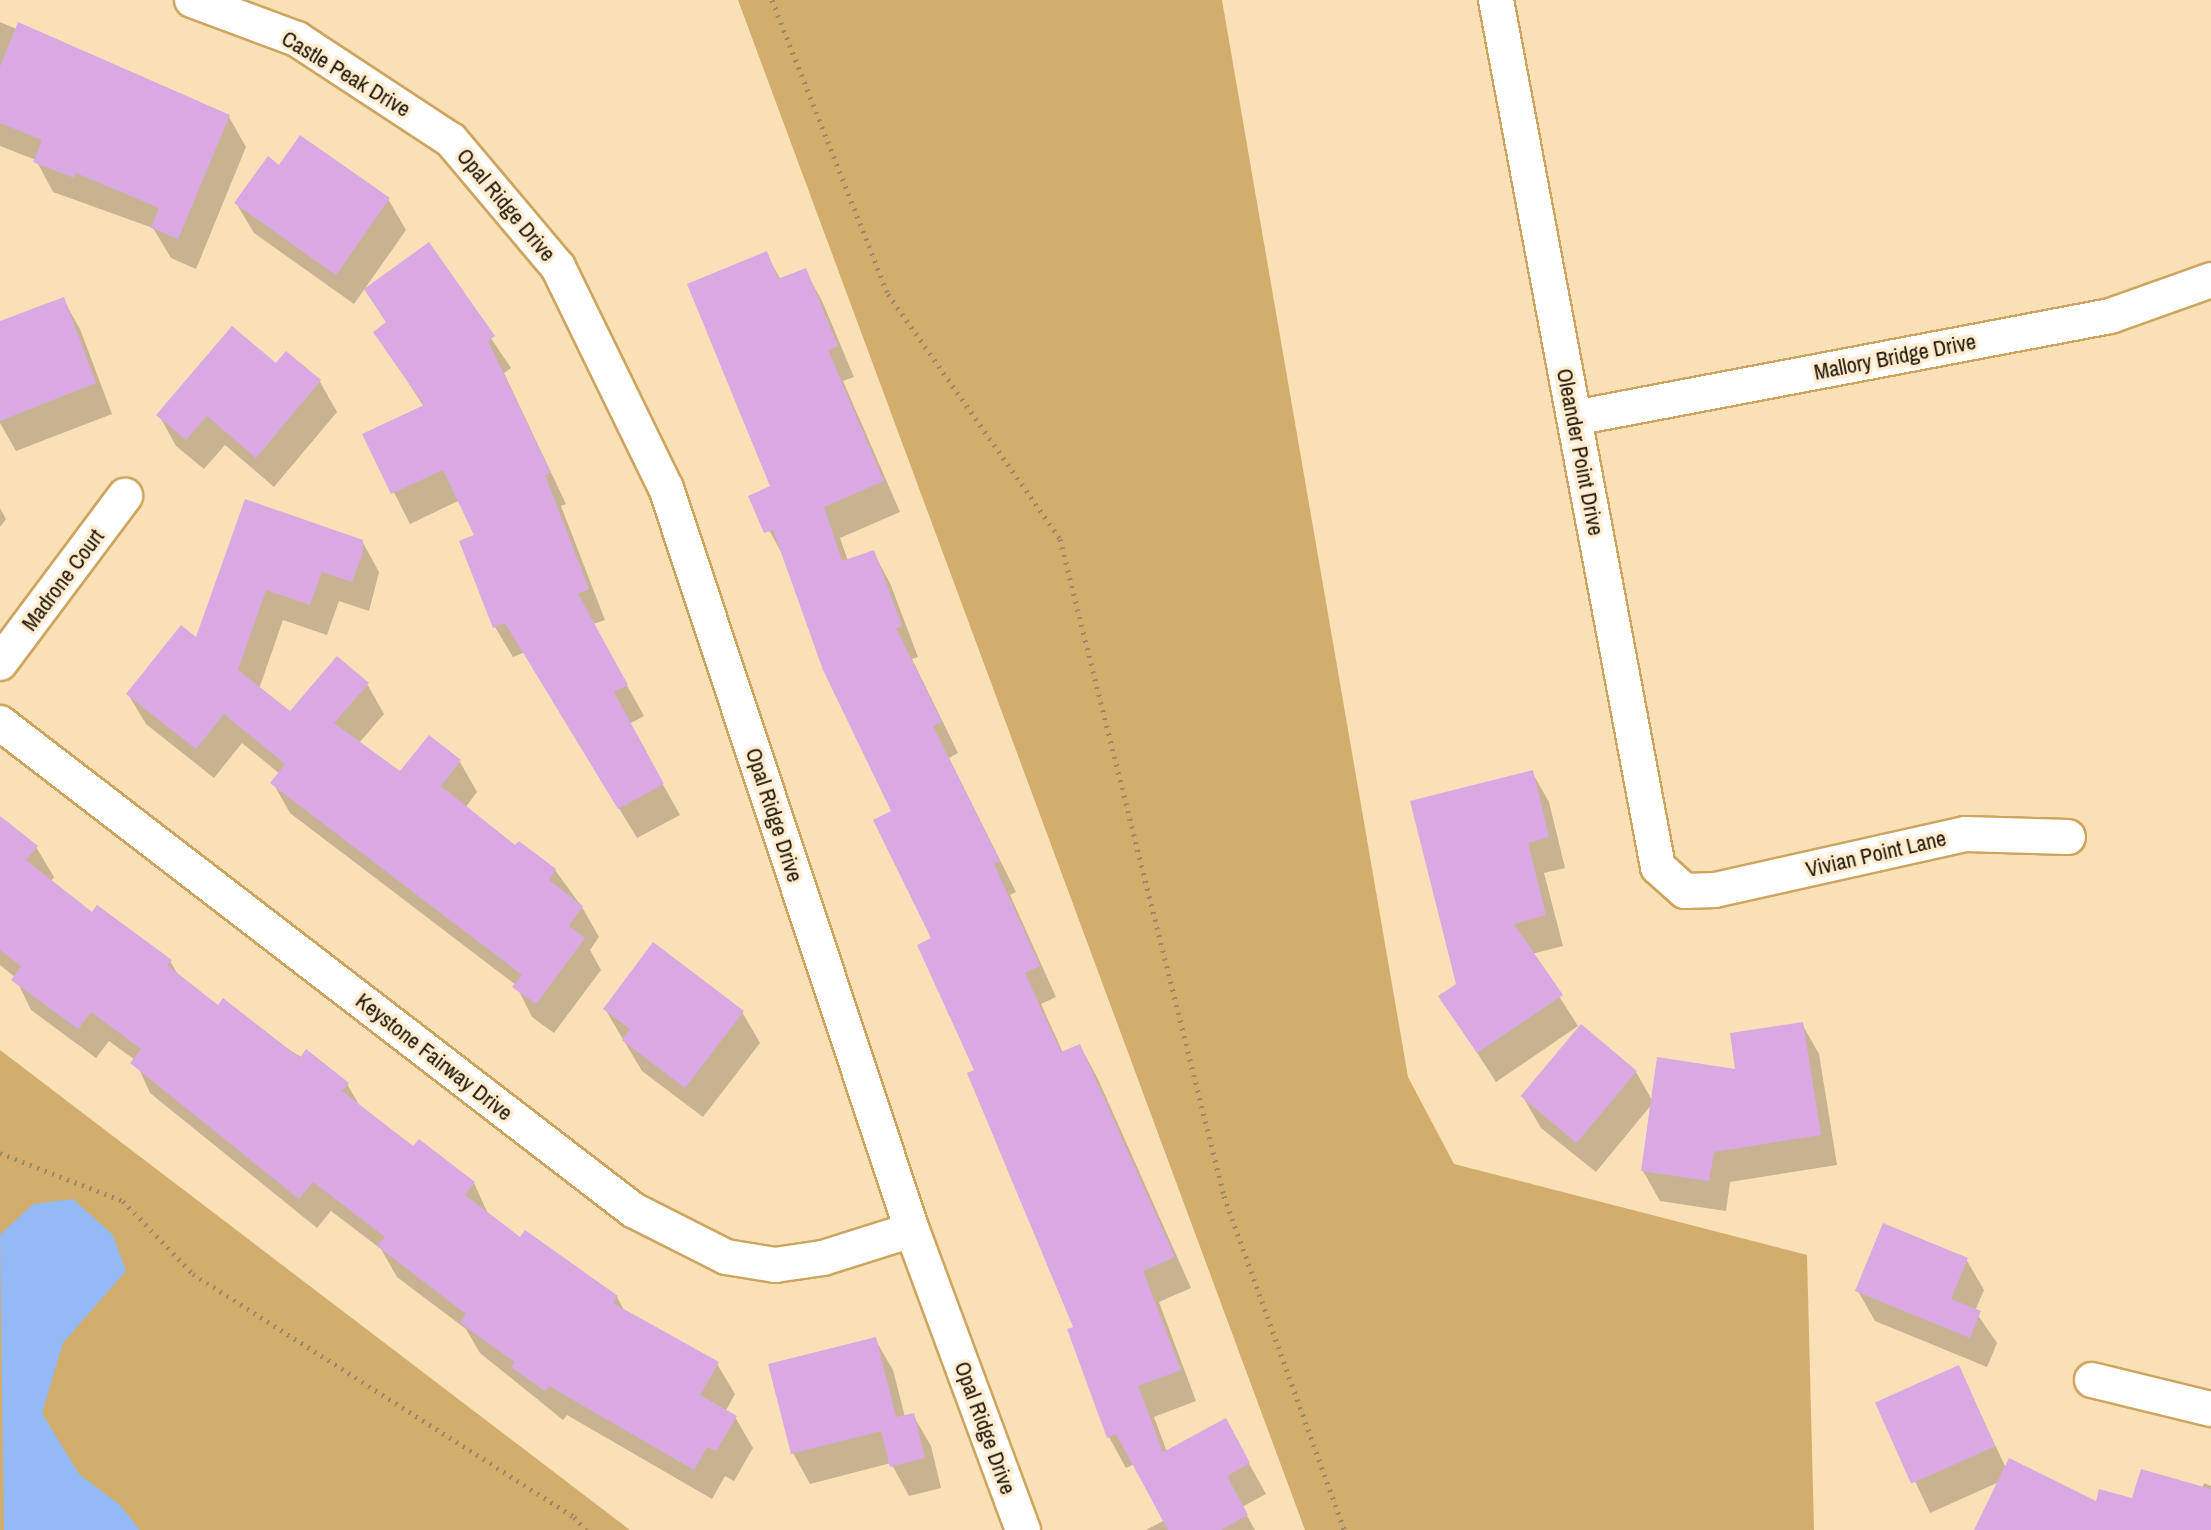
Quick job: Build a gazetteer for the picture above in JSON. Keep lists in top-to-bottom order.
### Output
{
  "streets": {
    "street": [
      "Castle Peak Drive",
      "Opal Ridge Drive",
      "Mallory Bridge Drive",
      "Oleander Point Drive",
      "Madrone Court",
      "Vivian Point Lane",
      "Keystone Fairway Drive"
    ]
  },
  "crossings": [
    ["Castle Peak Drive", "Opal Ridge Drive"],
    ["Opal Ridge Drive", "Keystone Fairway Drive"],
    ["Mallory Bridge Drive", "Oleander Point Drive"],
    ["Oleander Point Drive", "Vivian Point Lane"]
  ]
}
